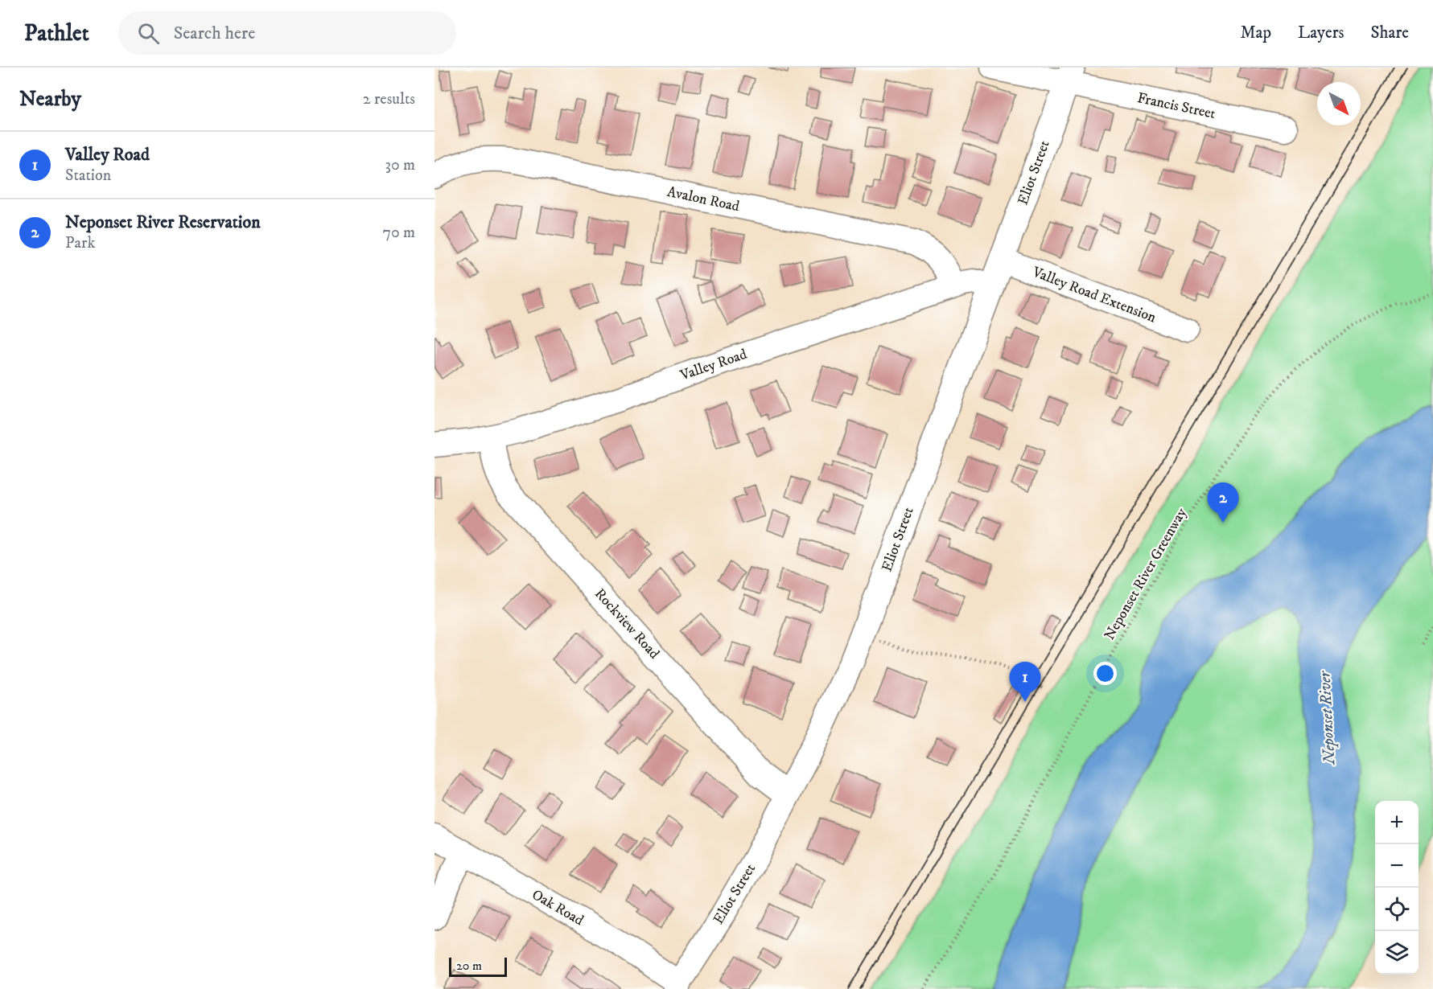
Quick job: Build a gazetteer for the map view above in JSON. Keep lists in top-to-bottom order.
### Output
{
  "streets": {
    "street": [
      "Francis Street",
      "Eliot Street",
      "Avalon Road",
      "Valley Road Extension",
      "Valley Road",
      "Rockview Road",
      "Oak Road"
    ],
    "path": ["Neponset River Greenway"]
  },
  "crossings": [
    ["Francis Street", "Eliot Street"],
    ["Eliot Street", "Valley Road Extension"],
    ["Eliot Street", "Valley Road"],
    ["Eliot Street", "Rockview Road"],
    ["Eliot Street", "Oak Road"],
    ["Avalon Road", "Valley Road"],
    ["Valley Road", "Rockview Road"]
  ],
  "water": ["Neponset River"],
  "scale_bar": "20 m",
  "north": "bottom right",
  "page": {
    "header": "Pathlet",
    "search": "Search here",
    "nav": ["Map", "Layers", "Share"],
    "heading": ["Nearby", "2 results"],
    "list": [
      {
        "mark": "1",
        "name": "Valley Road",
        "note": "Station",
        "value": "30 m"
      },
      {
        "mark": "2",
        "name": "Neponset River Reservation",
        "note": "Park",
        "value": "70 m"
      }
    ],
    "pins": ["2", "1"],
    "map_buttons": ["+", "−"],
    "scale": "20 m"
  }
}
